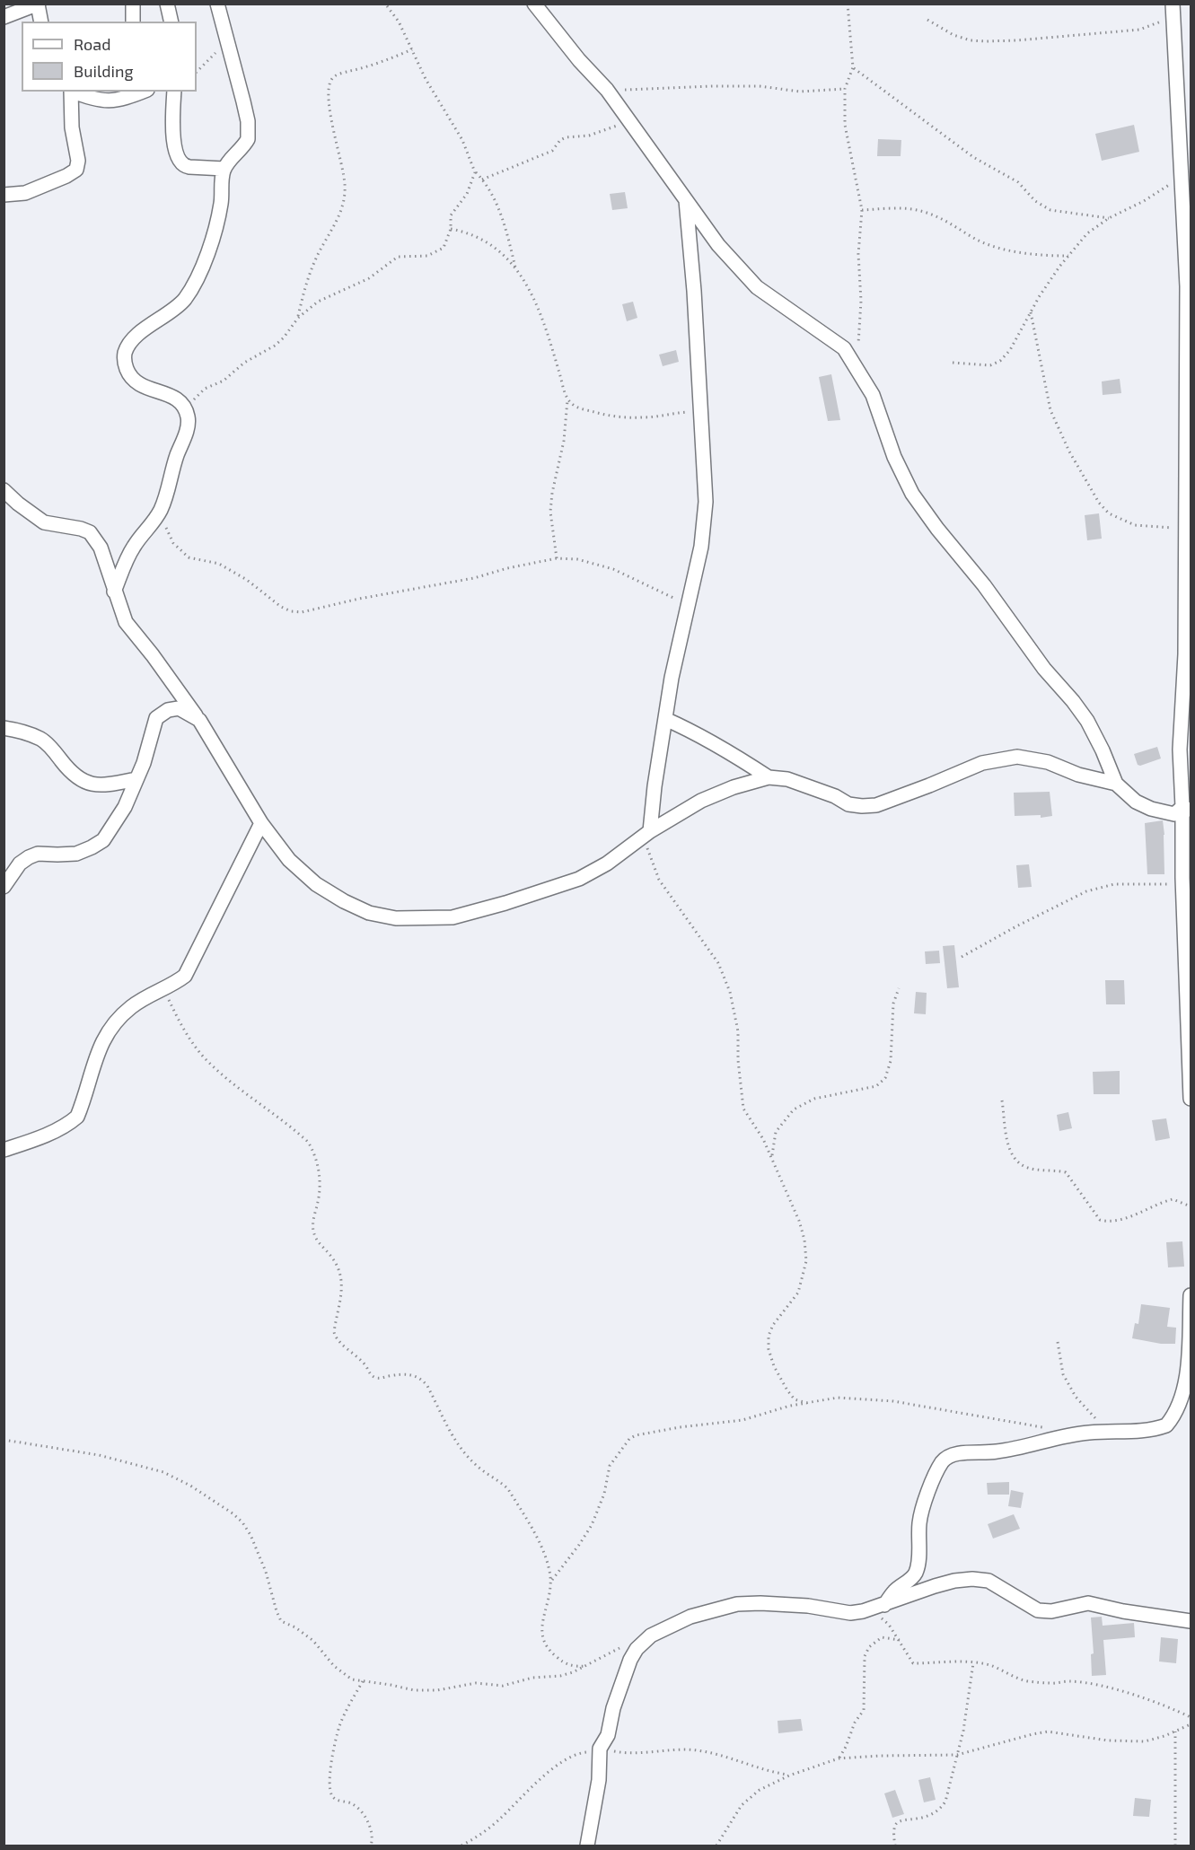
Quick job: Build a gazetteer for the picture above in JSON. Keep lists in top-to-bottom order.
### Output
{
  "legend": ["Road", "Building"]
}
